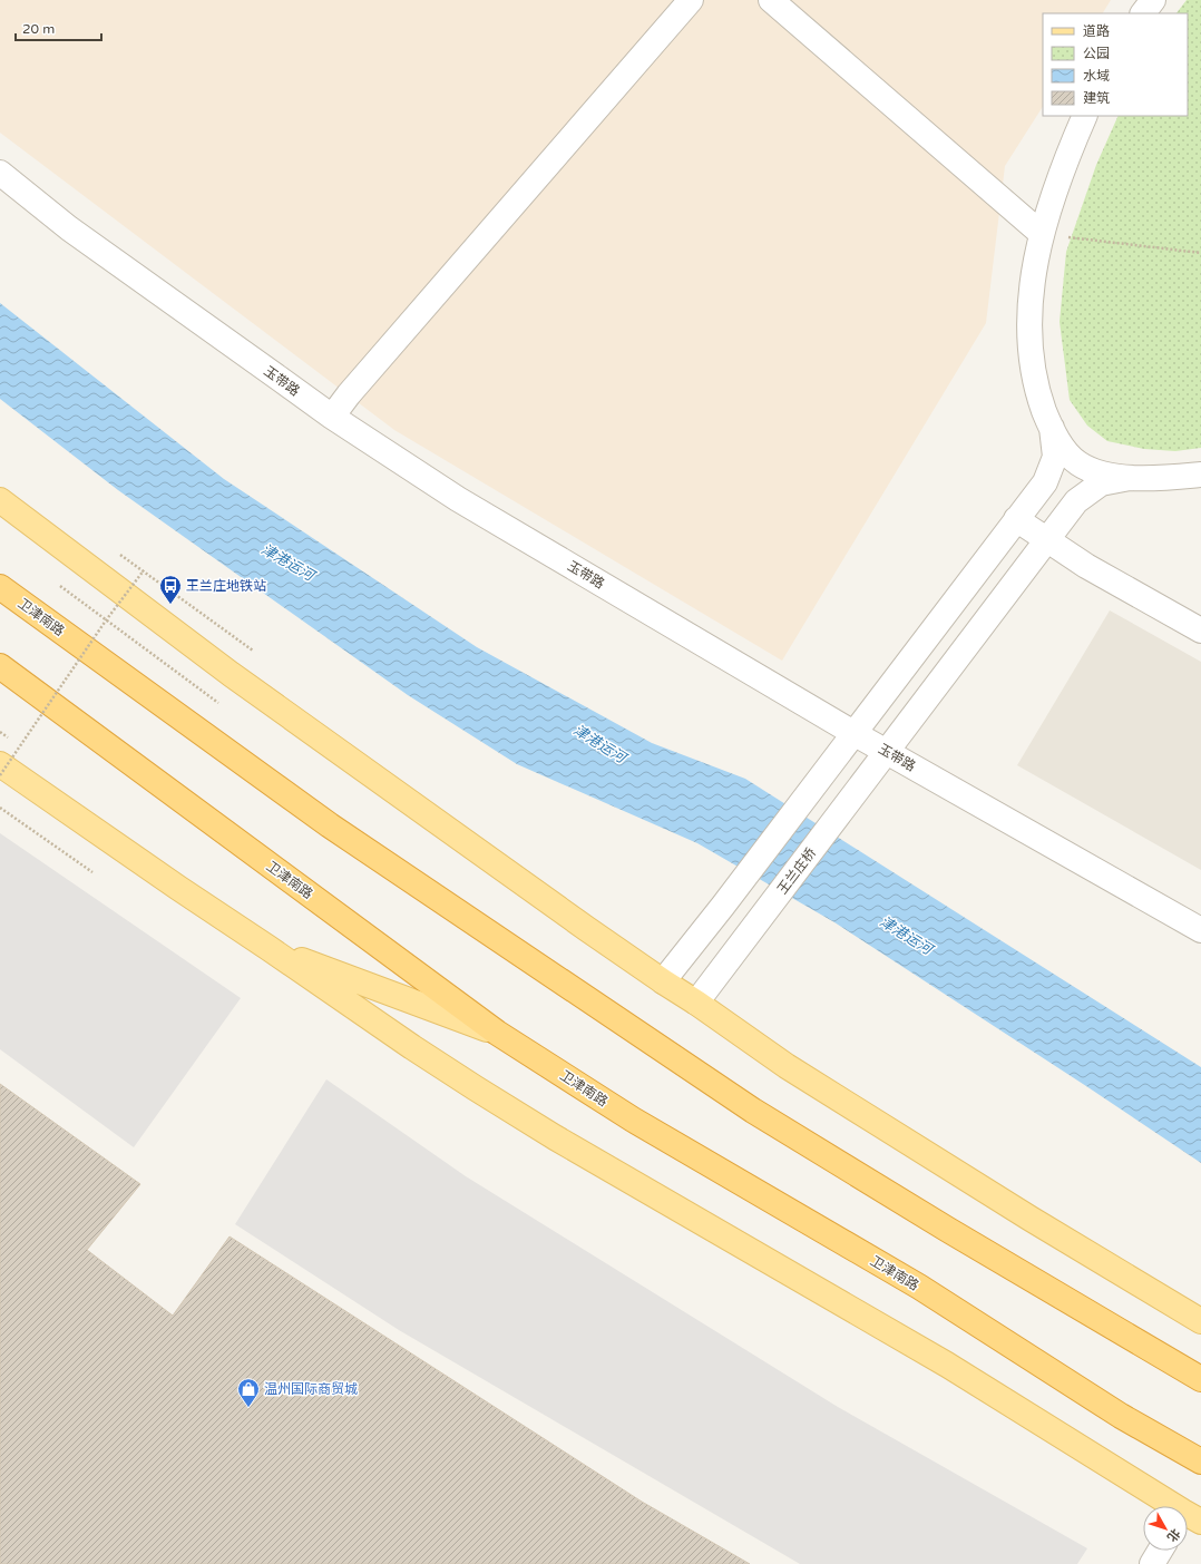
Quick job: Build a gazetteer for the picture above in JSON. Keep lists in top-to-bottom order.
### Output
{
  "streets": {
    "highway": ["卫津南路"],
    "street": ["玉带路", "王兰庄桥"]
  },
  "crossings": [
    ["玉带路", "王兰庄桥"]
  ],
  "water": ["津港运河"],
  "places": {
    "bus stop": ["王兰庄地铁站"],
    "shop": ["温州国际商贸城"]
  },
  "legend": [
    "道路",
    "公园",
    "水域",
    "建筑"
  ],
  "scale_bar": "20 m",
  "north": "bottom right"
}
